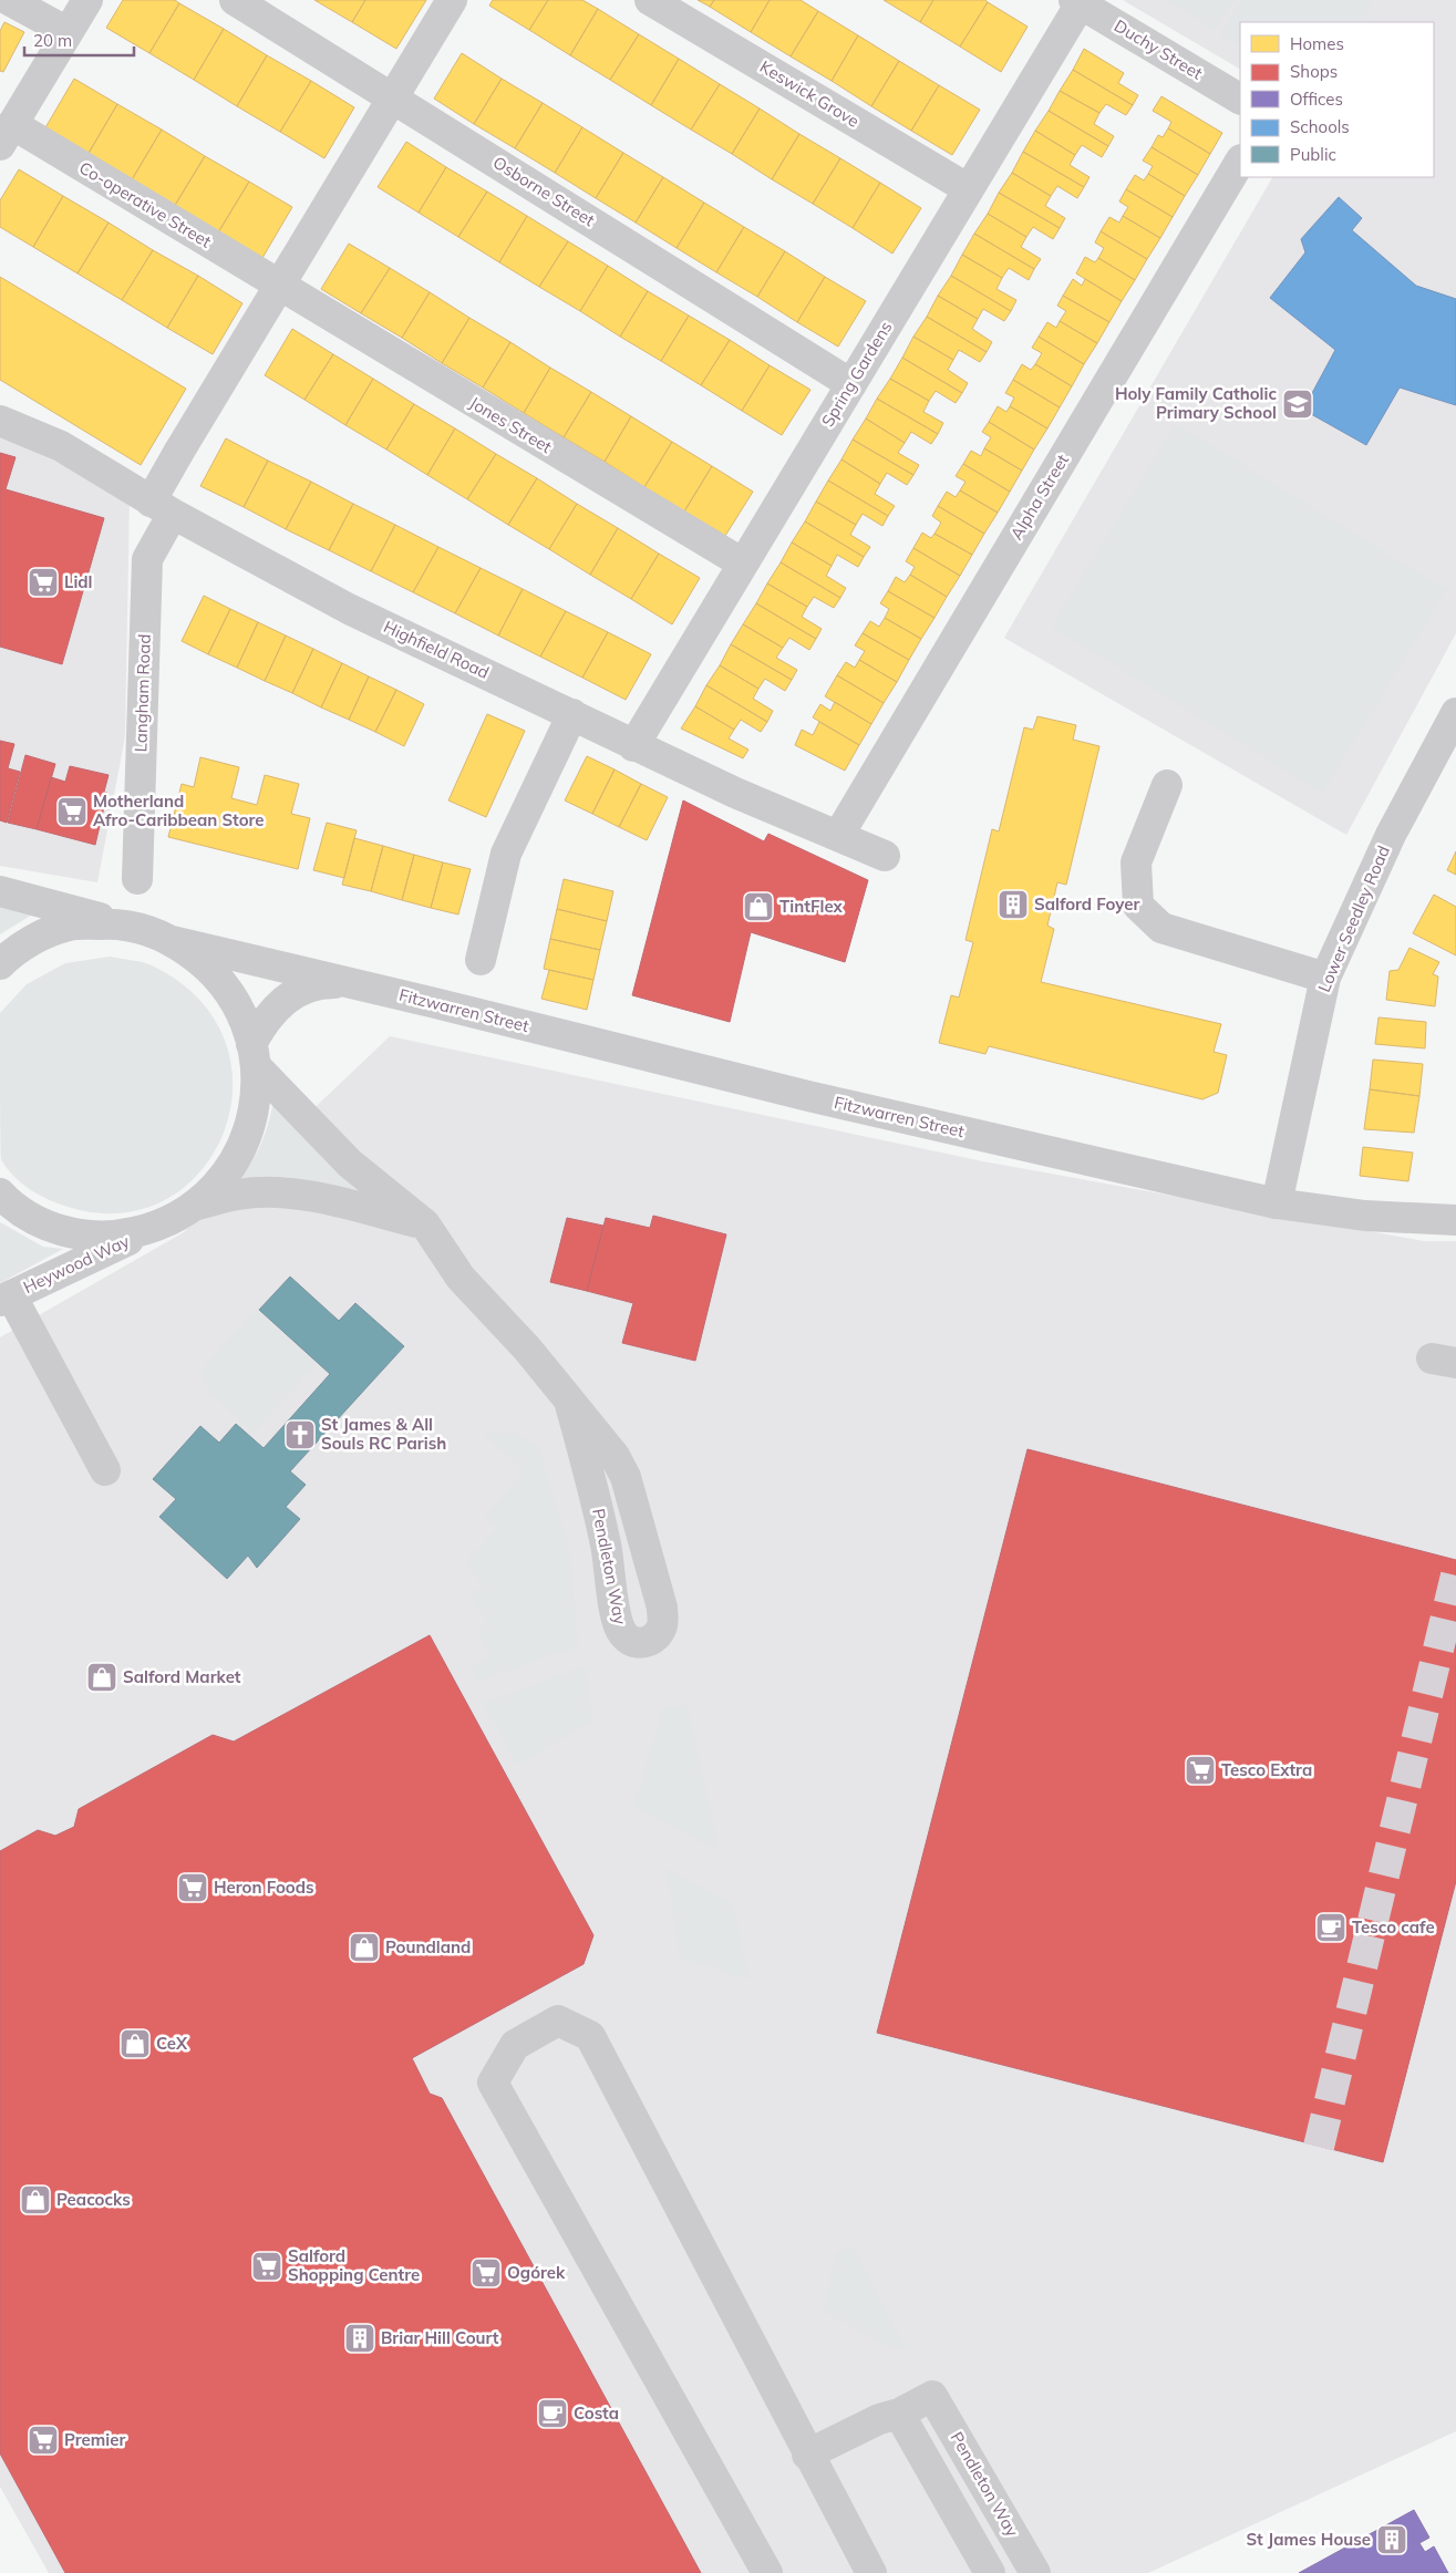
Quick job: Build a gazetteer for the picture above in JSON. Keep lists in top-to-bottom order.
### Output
{
  "streets": {
    "street": [
      "Duchy Street",
      "Keswick Grove",
      "Osborne Street",
      "Co-operative Street",
      "Spring Gardens",
      "Jones Street",
      "Alpha Street",
      "Highfield Road",
      "Langham Road",
      "Lower Seedley Road",
      "Fitzwarren Street",
      "Heywood Way",
      "Pendleton Way"
    ]
  },
  "crossings": [
    ["Duchy Street", "Spring Gardens"],
    ["Keswick Grove", "Spring Gardens"],
    ["Osborne Street", "Spring Gardens"],
    ["Osborne Street", "Langham Road"],
    ["Co-operative Street", "Jones Street"],
    ["Co-operative Street", "Langham Road"],
    ["Spring Gardens", "Jones Street"],
    ["Spring Gardens", "Highfield Road"],
    ["Jones Street", "Langham Road"],
    ["Alpha Street", "Highfield Road"],
    ["Highfield Road", "Langham Road"],
    ["Lower Seedley Road", "Fitzwarren Street"],
    ["Fitzwarren Street", "Pendleton Way"]
  ],
  "places": {
    "school or university": ["Holy Family Catholic Primary School"],
    "supermarket": [
      "Lidl",
      "Motherland Afro-Caribbean Store",
      "Tesco Extra",
      "Heron Foods",
      "Salford Shopping Centre",
      "Ogórek",
      "Premier"
    ],
    "building": ["Salford Foyer", "Briar Hill Court", "St James House"],
    "shop": [
      "TintFlex",
      "Salford Market",
      "Poundland",
      "CeX",
      "Peacocks"
    ],
    "church": ["St James & All Souls RC Parish"],
    "cafe": ["Tesco cafe", "Costa"]
  },
  "legend": [
    "Homes",
    "Shops",
    "Offices",
    "Schools",
    "Public"
  ],
  "scale_bar": "20 m"
}
